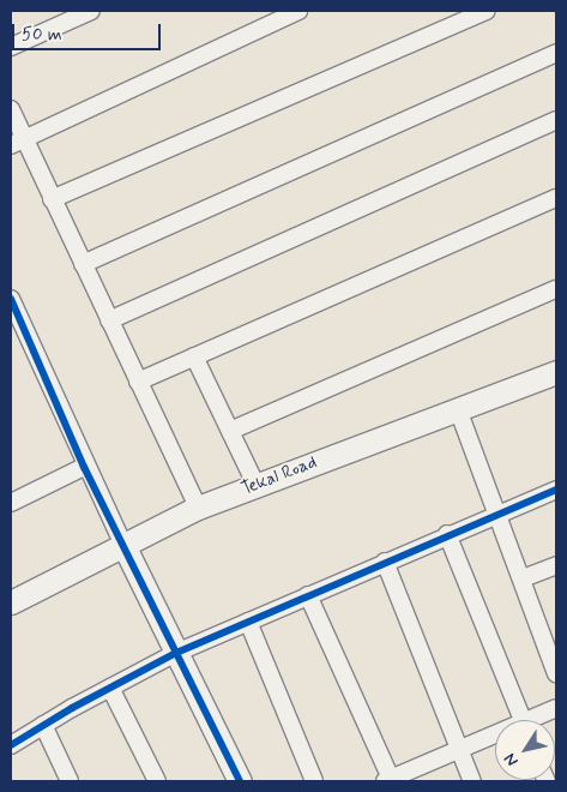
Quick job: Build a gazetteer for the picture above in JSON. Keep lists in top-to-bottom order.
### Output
{
  "streets": {
    "main road": ["Tekal Road"]
  },
  "scale_bar": "50 m",
  "north": "bottom left"
}
